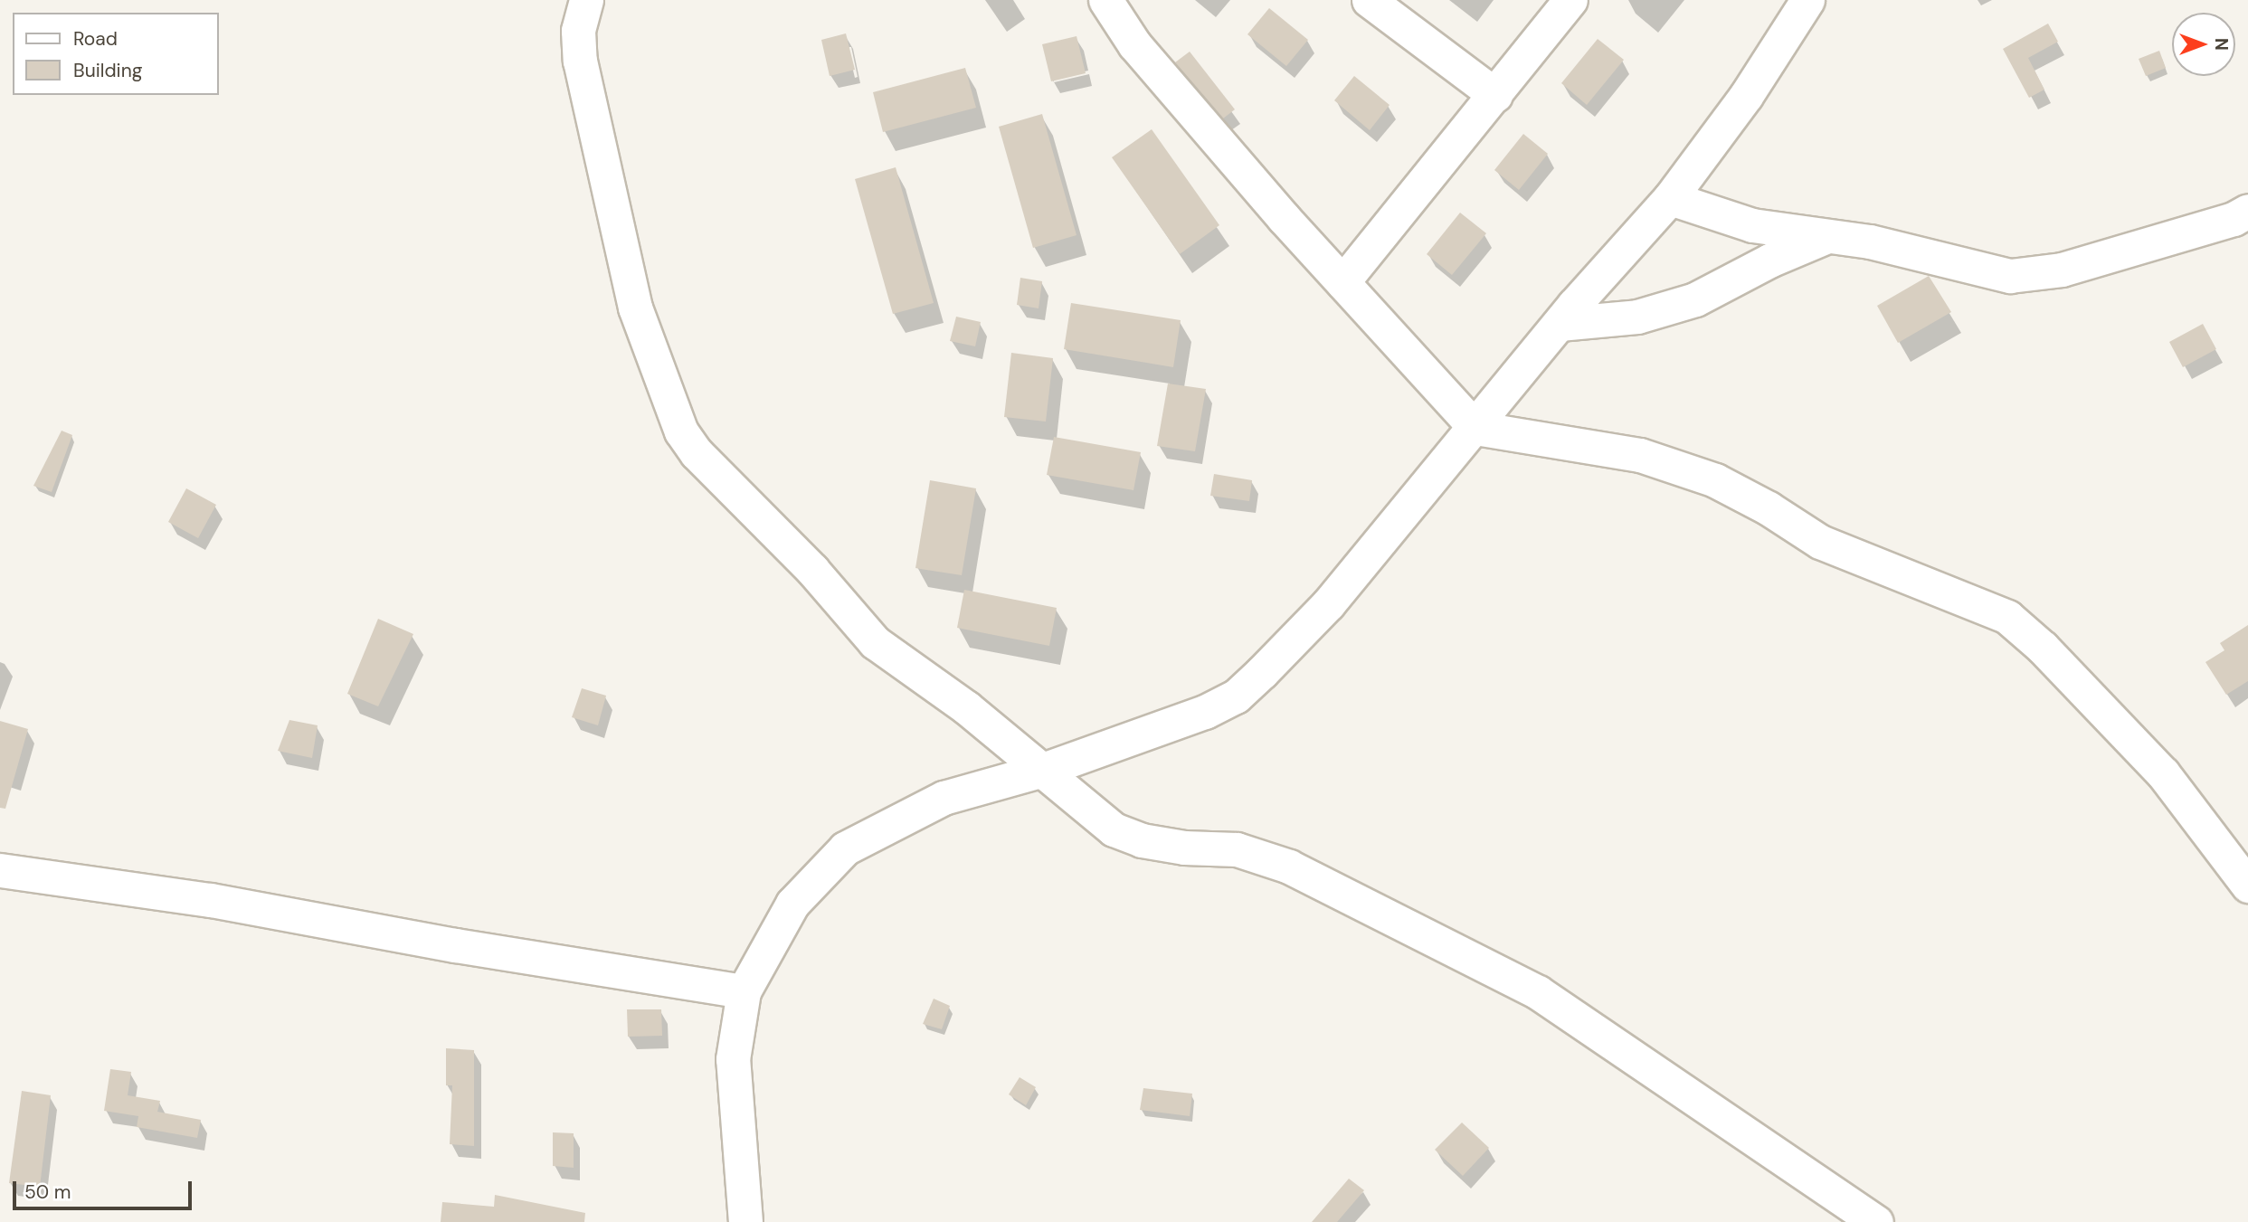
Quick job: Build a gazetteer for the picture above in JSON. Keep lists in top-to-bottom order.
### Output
{
  "legend": ["Road", "Building"],
  "scale_bar": "50 m",
  "north": "right"
}
